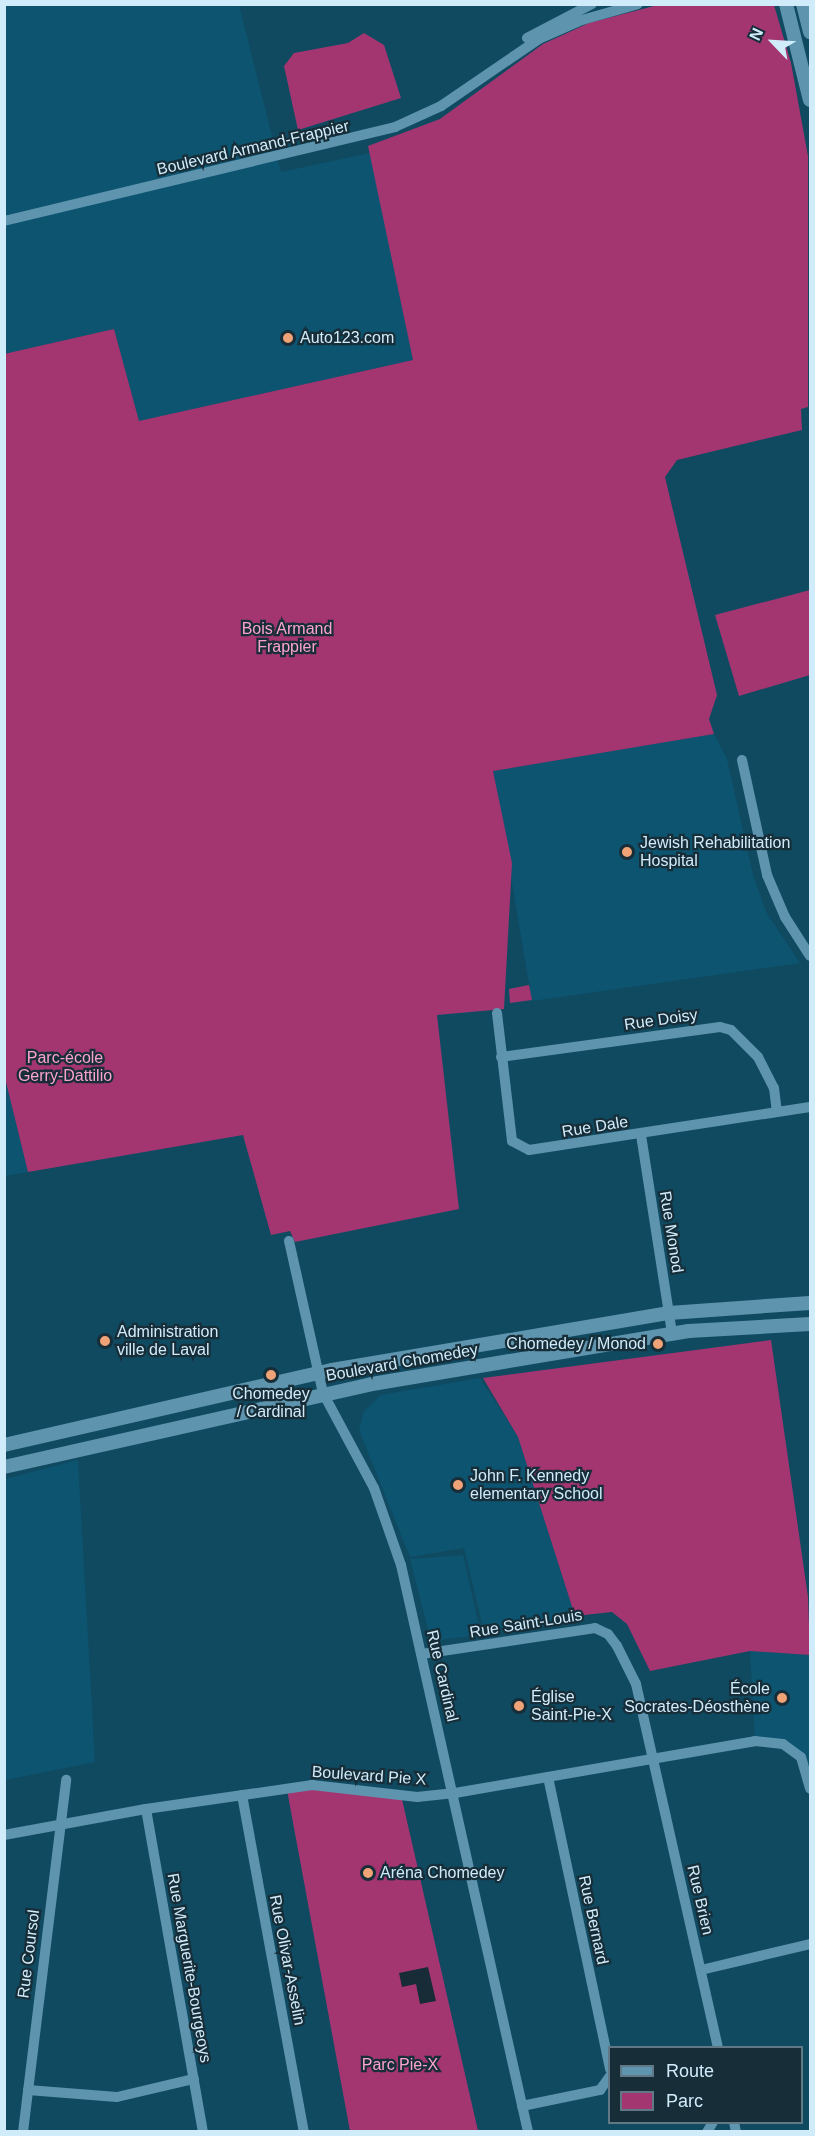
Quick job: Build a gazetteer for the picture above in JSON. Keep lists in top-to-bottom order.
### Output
{
  "streets": {
    "street": [
      "Boulevard Armand-Frappier",
      "Rue Doisy",
      "Rue Dale",
      "Rue Monod",
      "Boulevard Chomedey",
      "Rue Saint-Louis",
      "Rue Cardinal",
      "Boulevard Pie X",
      "Rue Brien",
      "Rue Bernard",
      "Rue Coursol",
      "Rue Olivar-Asselin",
      "Rue Marguerite-Bourgeoys"
    ]
  },
  "crossings": [
    ["Rue Doisy", "Rue Dale"],
    ["Rue Dale", "Rue Monod"],
    ["Rue Monod", "Boulevard Chomedey"],
    ["Boulevard Chomedey", "Rue Cardinal"],
    ["Rue Saint-Louis", "Rue Cardinal"],
    ["Rue Saint-Louis", "Boulevard Pie X"],
    ["Rue Saint-Louis", "Rue Brien"],
    ["Rue Cardinal", "Boulevard Pie X"],
    ["Boulevard Pie X", "Rue Brien"],
    ["Boulevard Pie X", "Rue Bernard"],
    ["Boulevard Pie X", "Rue Coursol"],
    ["Boulevard Pie X", "Rue Olivar-Asselin"],
    ["Boulevard Pie X", "Rue Marguerite-Bourgeoys"]
  ],
  "parks": ["Bois Armand Frappier", "Parc-école Gerry-Dattilio", "Parc Pie-X"],
  "places": [
    "Auto123.com",
    "Jewish Rehabilitation Hospital",
    "Administration ville de Laval",
    "Chomedey / Monod",
    "Chomedey / Cardinal",
    "John F. Kennedy elementary School",
    "École Socrates-Déosthène",
    "Église Saint-Pie-X",
    "Aréna Chomedey"
  ],
  "legend": ["Route", "Parc"],
  "north": "top left"
}
